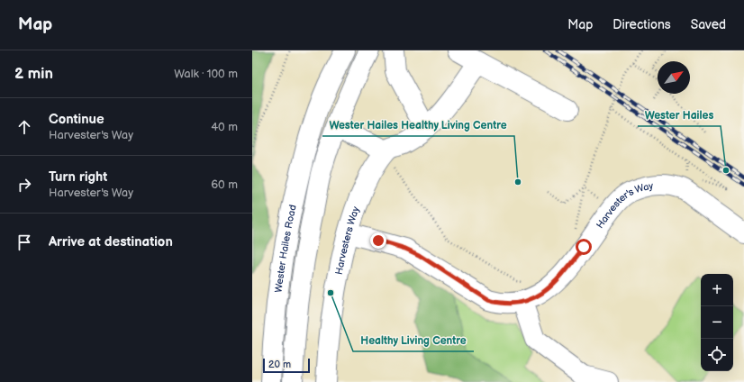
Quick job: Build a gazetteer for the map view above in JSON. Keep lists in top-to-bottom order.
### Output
{
  "streets": {
    "street": ["Harvester's Way", "Harvesters Way", "Wester Hailes Road"]
  },
  "crossings": [
    ["Harvester's Way", "Harvesters Way"]
  ],
  "places": ["Wester Hailes", "Wester Hailes Healthy Living Centre", "Healthy Living Centre"],
  "scale_bar": "20 m",
  "north": "top right",
  "page": {
    "header": "Map",
    "nav": ["Map", "Directions", "Saved"],
    "heading": ["2 min", "Walk · 100 m"],
    "list": [
      ["Continue", "Harvester's Way", "40 m"],
      ["Turn right", "Harvester's Way", "60 m"],
      "Arrive at destination"
    ],
    "map_buttons": ["+", "−"],
    "scale": "20 m"
  }
}
